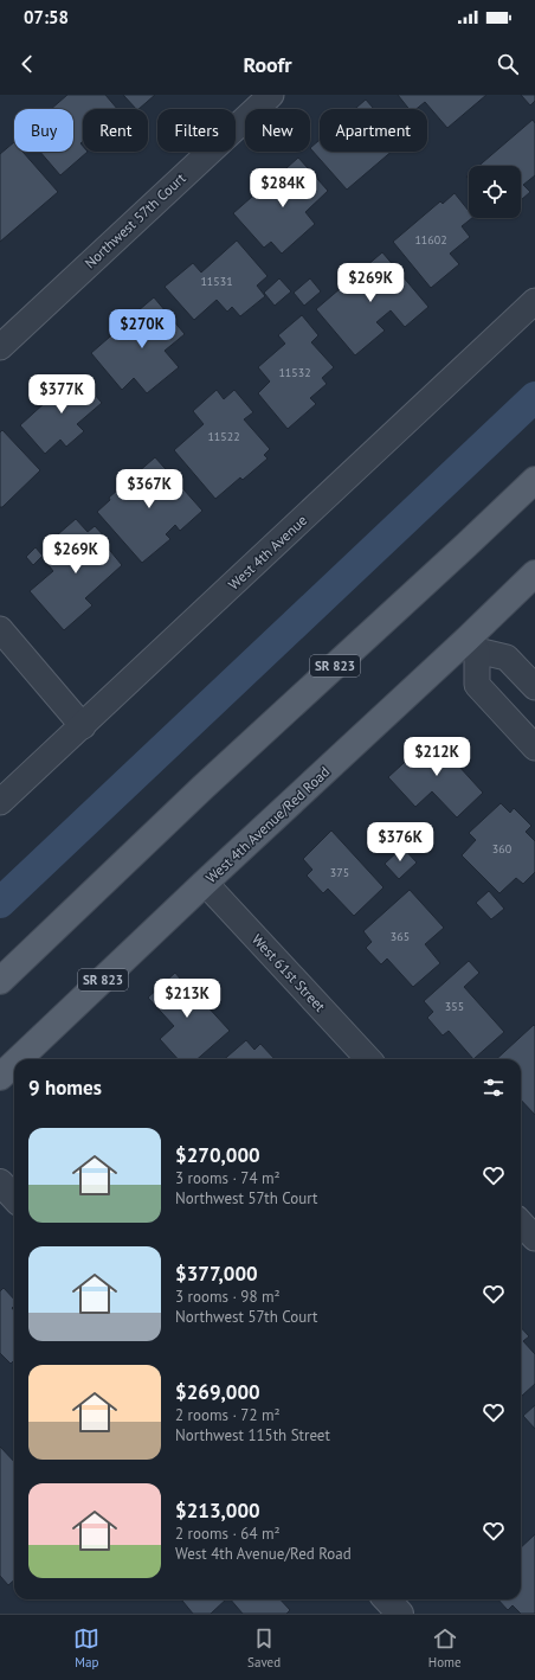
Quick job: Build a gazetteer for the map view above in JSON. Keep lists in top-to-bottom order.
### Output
{
  "streets": {
    "main road": ["SR 823", "West 4th Avenue/Red Road"],
    "street": ["Northwest 57th Court", "West 4th Avenue", "West 61st Street"]
  },
  "crossings": [
    ["West 4th Avenue/Red Road", "West 61st Street"]
  ],
  "house_numbers": [
    "11602",
    "11531",
    "11532",
    "11522",
    "360",
    "375",
    "365",
    "355"
  ],
  "page": {
    "status": "07:58",
    "header": "Roofr",
    "chip": [
      "Buy",
      "Rent",
      "Filters",
      "New",
      "Apartment"
    ],
    "price": [
      "$284K",
      "$269K",
      "$270K",
      "$377K",
      "$367K",
      "$269K",
      "$212K",
      "$376K",
      "$213K"
    ],
    "heading": "9 homes",
    "list": [
      {
        "name": "$270,000",
        "note": "3 rooms · 74 m² · Northwest 57th Court"
      },
      {
        "name": "$377,000",
        "note": "3 rooms · 98 m² · Northwest 57th Court"
      },
      {
        "name": "$269,000",
        "note": "2 rooms · 72 m² · Northwest 115th Street"
      },
      {
        "name": "$213,000",
        "note": "2 rooms · 64 m² · West 4th Avenue/Red Road"
      }
    ],
    "tabs": ["Map", "Saved", "Home"]
  }
}
